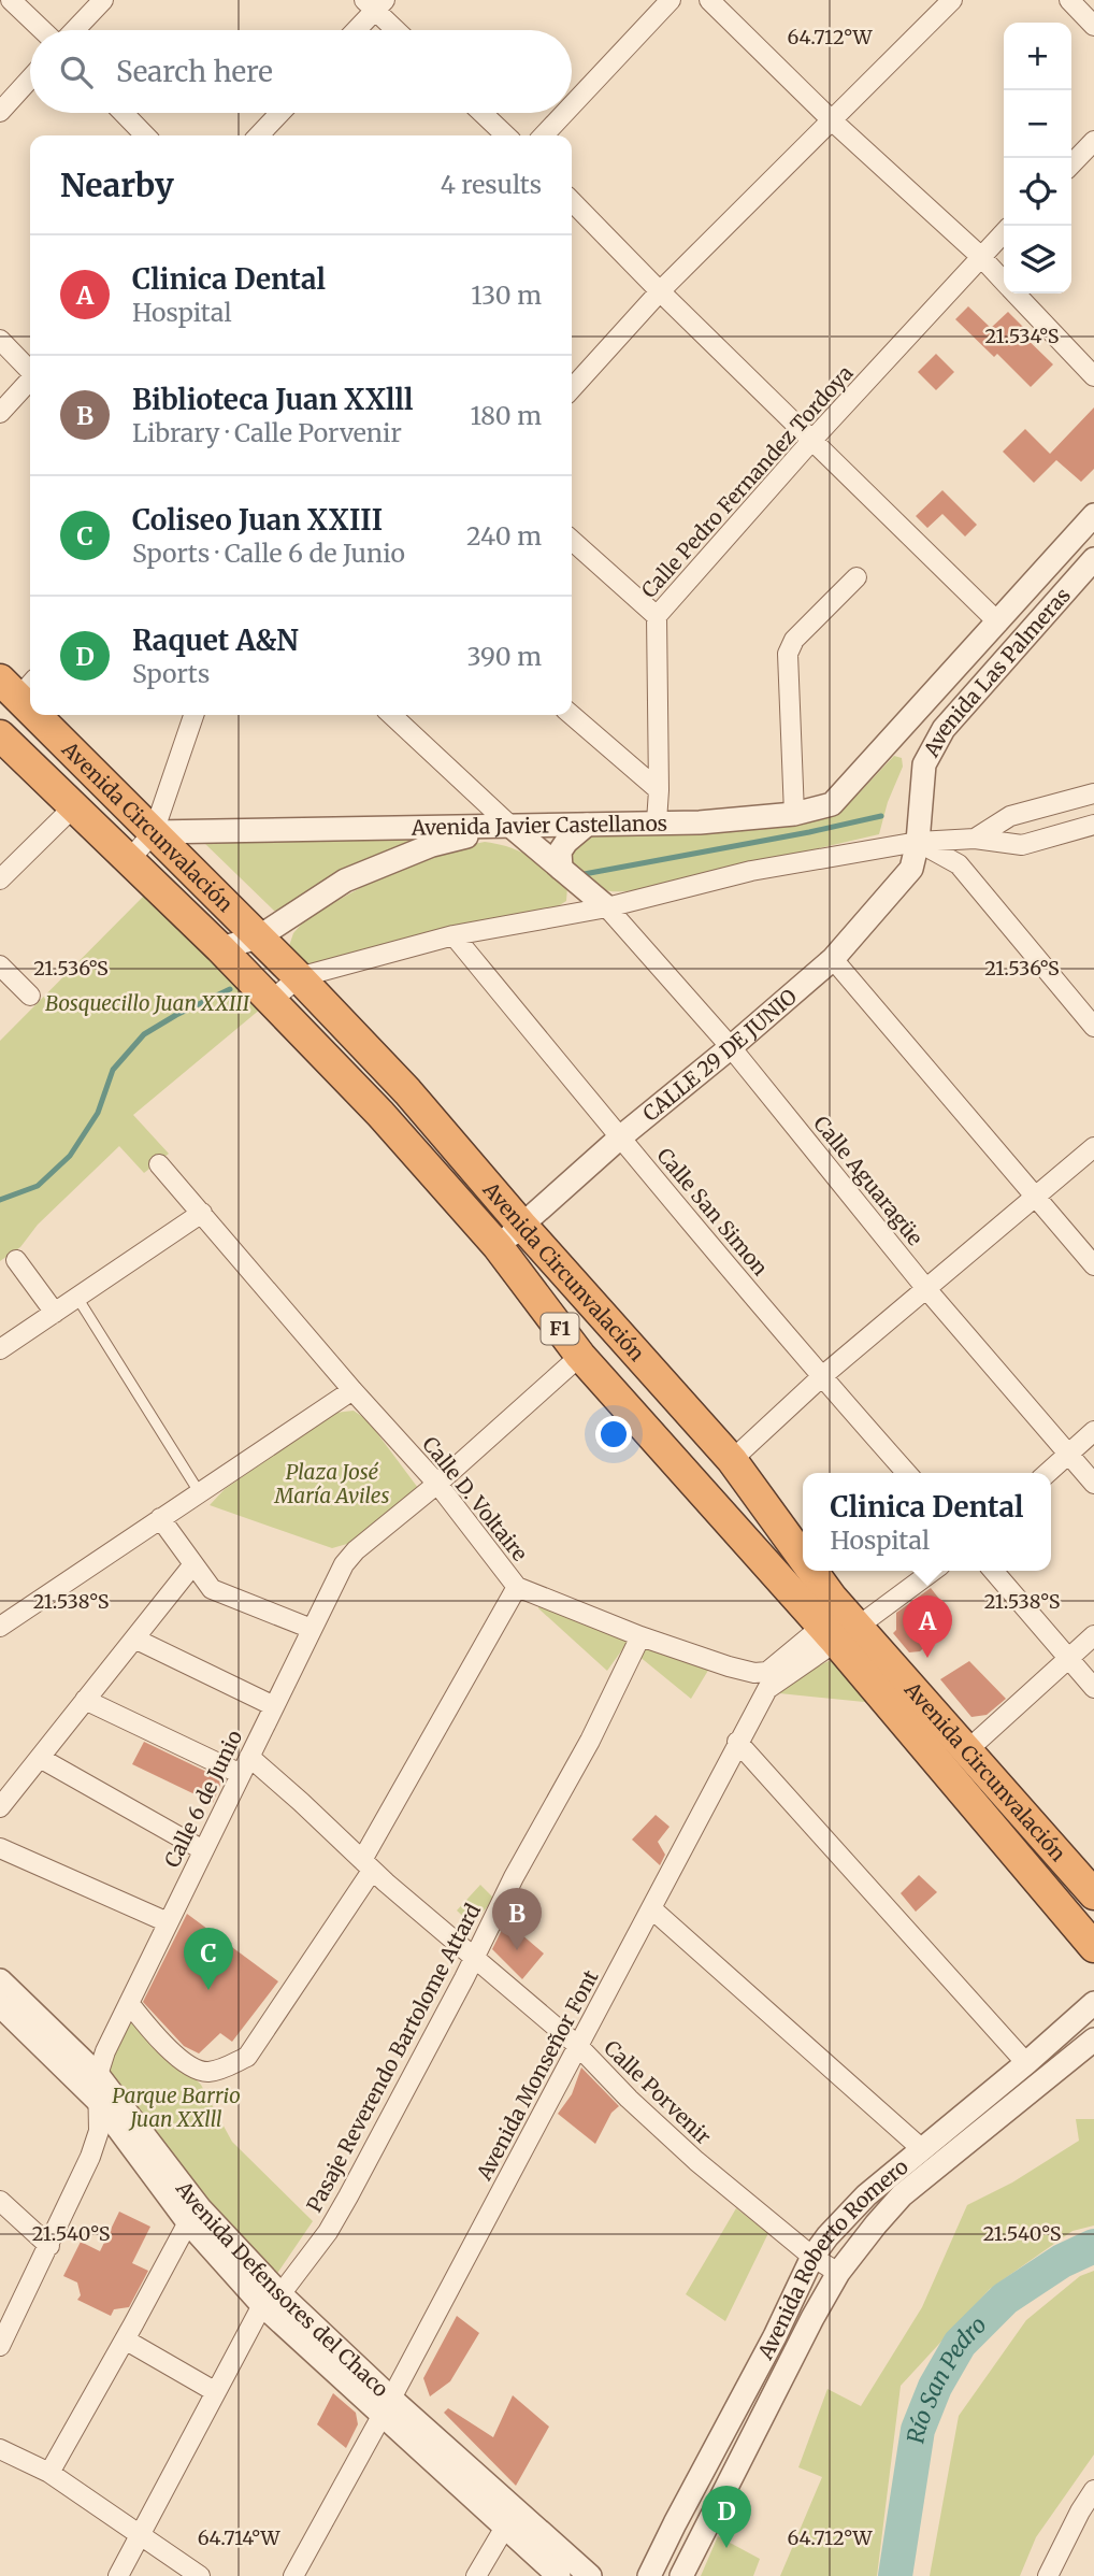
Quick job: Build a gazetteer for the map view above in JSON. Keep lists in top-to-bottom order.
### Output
{
  "streets": {
    "highway": ["Avenida Circunvalación", "F1"],
    "street": [
      "Calle Pedro Fernandez Tordoya",
      "Avenida Las Palmeras",
      "Avenida Javier Castellanos",
      "CALLE 29 DE JUNIO",
      "Calle Aguaragüe",
      "Calle San Simon",
      "Calle D. Voltaire",
      "Calle 6 de Junio",
      "Pasaje Reverendo Bartolome Attard",
      "Avenida Monseñor Font",
      "Calle Porvenir",
      "Avenida Roberto Romero",
      "Avenida Defensores del Chaco"
    ]
  },
  "crossings": [
    ["Calle Pedro Fernandez Tordoya", "Avenida Javier Castellanos"],
    ["Avenida Las Palmeras", "Avenida Javier Castellanos"],
    ["Avenida Las Palmeras", "CALLE 29 DE JUNIO"],
    ["Avenida Javier Castellanos", "Avenida Circunvalación"],
    ["Avenida Circunvalación", "CALLE 29 DE JUNIO"],
    ["Avenida Circunvalación", "Calle D. Voltaire"],
    ["Avenida Circunvalación", "Calle 6 de Junio"],
    ["Avenida Circunvalación", "Avenida Monseñor Font"],
    ["CALLE 29 DE JUNIO", "Calle Aguaragüe"],
    ["CALLE 29 DE JUNIO", "Calle San Simon"],
    ["Calle D. Voltaire", "Calle 6 de Junio"],
    ["Calle D. Voltaire", "Pasaje Reverendo Bartolome Attard"],
    ["Calle D. Voltaire", "Avenida Monseñor Font"],
    ["Calle 6 de Junio", "Calle Porvenir"],
    ["Calle 6 de Junio", "Avenida Defensores del Chaco"],
    ["Pasaje Reverendo Bartolome Attard", "Calle Porvenir"],
    ["Pasaje Reverendo Bartolome Attard", "Avenida Defensores del Chaco"],
    ["Avenida Monseñor Font", "Calle Porvenir"],
    ["Avenida Monseñor Font", "Avenida Defensores del Chaco"],
    ["Calle Porvenir", "Avenida Roberto Romero"]
  ],
  "water": ["Río San Pedro"],
  "parks": ["Bosquecillo Juan XXIII", "Plaza José María Aviles", "Parque Barrio Juan XXlll"],
  "page": {
    "map_buttons": ["+", "−"],
    "search": "Search here",
    "heading": ["Nearby", "4 results"],
    "list": [
      {
        "mark": "A",
        "name": "Clinica Dental",
        "note": "Hospital",
        "value": "130 m"
      },
      {
        "mark": "B",
        "name": "Biblioteca Juan XXlll",
        "note": "Library · Calle Porvenir",
        "value": "180 m"
      },
      {
        "mark": "C",
        "name": "Coliseo Juan XXIII",
        "note": "Sports · Calle 6 de Junio",
        "value": "240 m"
      },
      {
        "mark": "D",
        "name": "Raquet A&N",
        "note": "Sports",
        "value": "390 m"
      }
    ],
    "popup": ["Clinica Dental", "Hospital"],
    "pins": [
      "A",
      "B",
      "C",
      "D"
    ]
  },
  "coordinates": [
    "64.712°W",
    "21.534°S",
    "21.536°S",
    "21.538°S",
    "21.540°S",
    "64.714°W"
  ]
}
